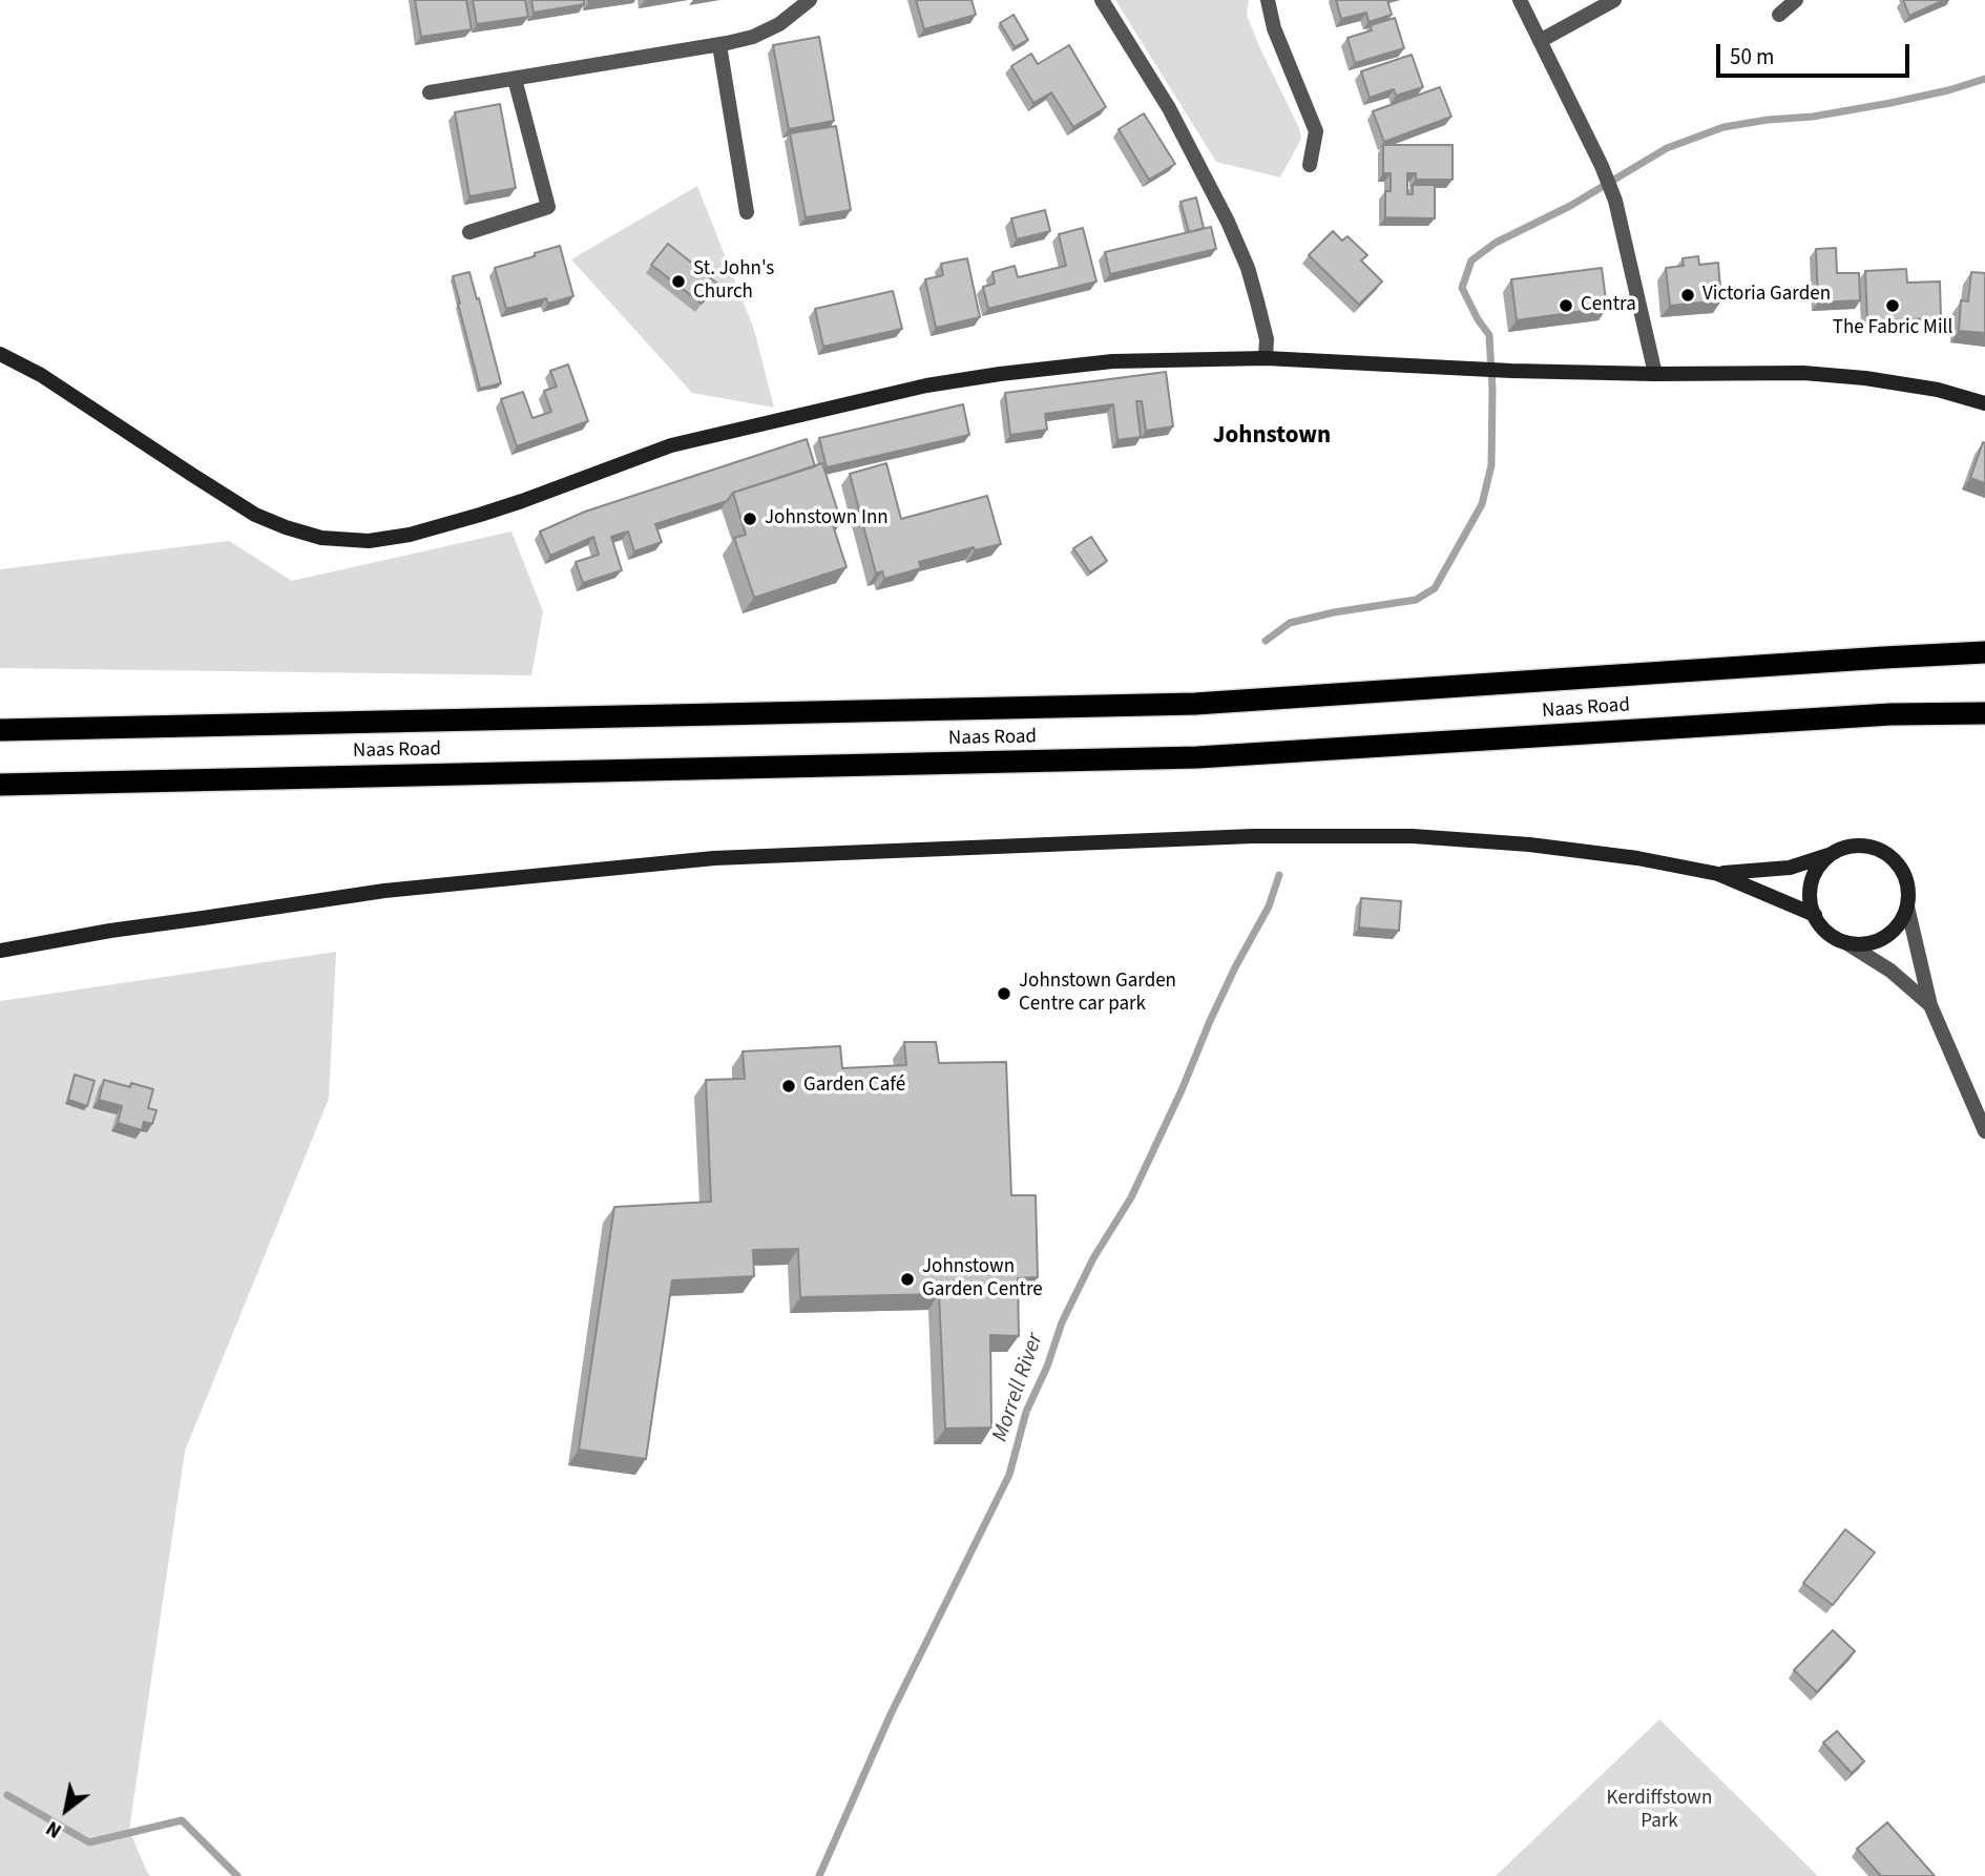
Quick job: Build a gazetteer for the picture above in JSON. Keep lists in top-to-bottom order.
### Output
{
  "streets": {
    "highway": ["Naas Road"]
  },
  "districts": ["Johnstown"],
  "water": ["Morrell River"],
  "parks": ["Kerdiffstown Park"],
  "places": [
    "St. John's Church",
    "Victoria Garden",
    "Centra",
    "The Fabric Mill",
    "Johnstown Inn",
    "Johnstown Garden Centre car park",
    "Garden Café",
    "Johnstown Garden Centre"
  ],
  "scale_bar": "50 m",
  "north": "bottom left"
}
